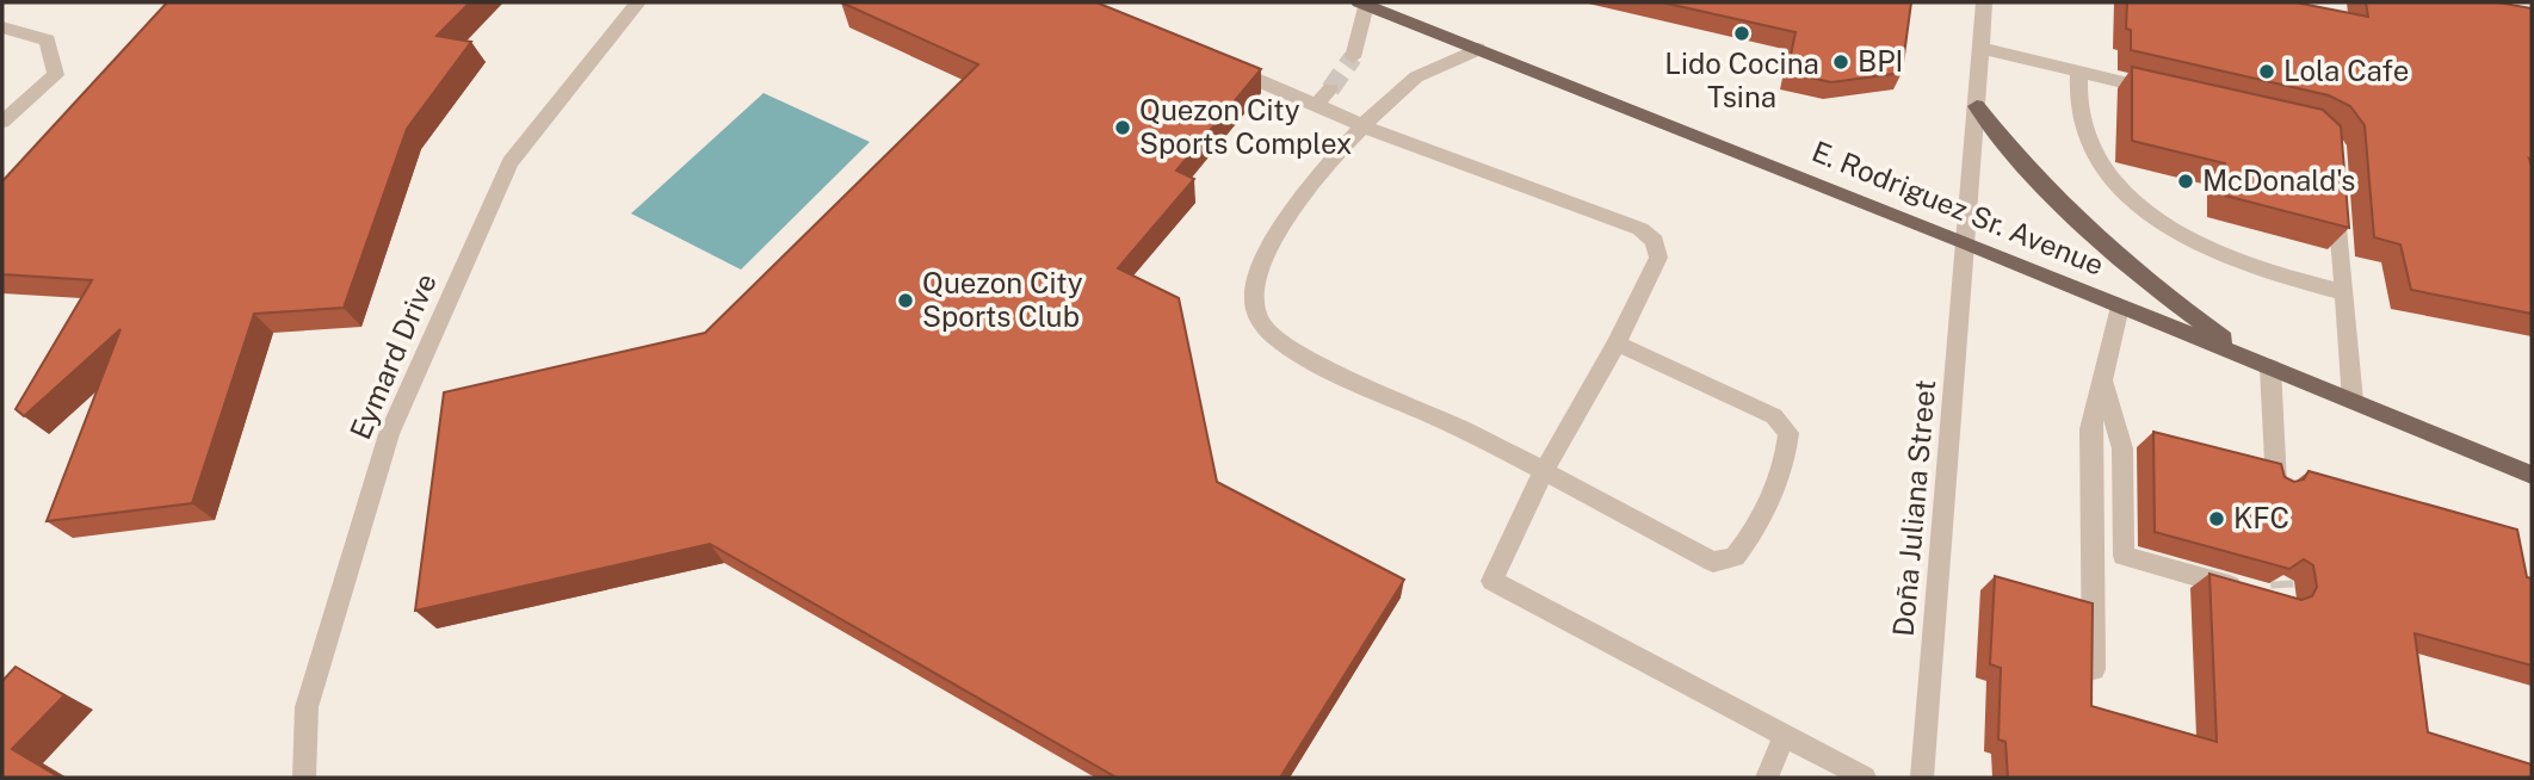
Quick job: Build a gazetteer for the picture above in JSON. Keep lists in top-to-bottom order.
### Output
{
  "streets": {
    "main road": ["E. Rodriguez Sr. Avenue"],
    "street": ["Eymard Drive", "Doña Juliana Street"]
  },
  "crossings": [
    ["E. Rodriguez Sr. Avenue", "Doña Juliana Street"]
  ],
  "places": [
    "Lido Cocina Tsina",
    "BPI",
    "Lola Cafe",
    "Quezon City Sports Complex",
    "McDonald's",
    "Quezon City Sports Club",
    "KFC"
  ]
}
